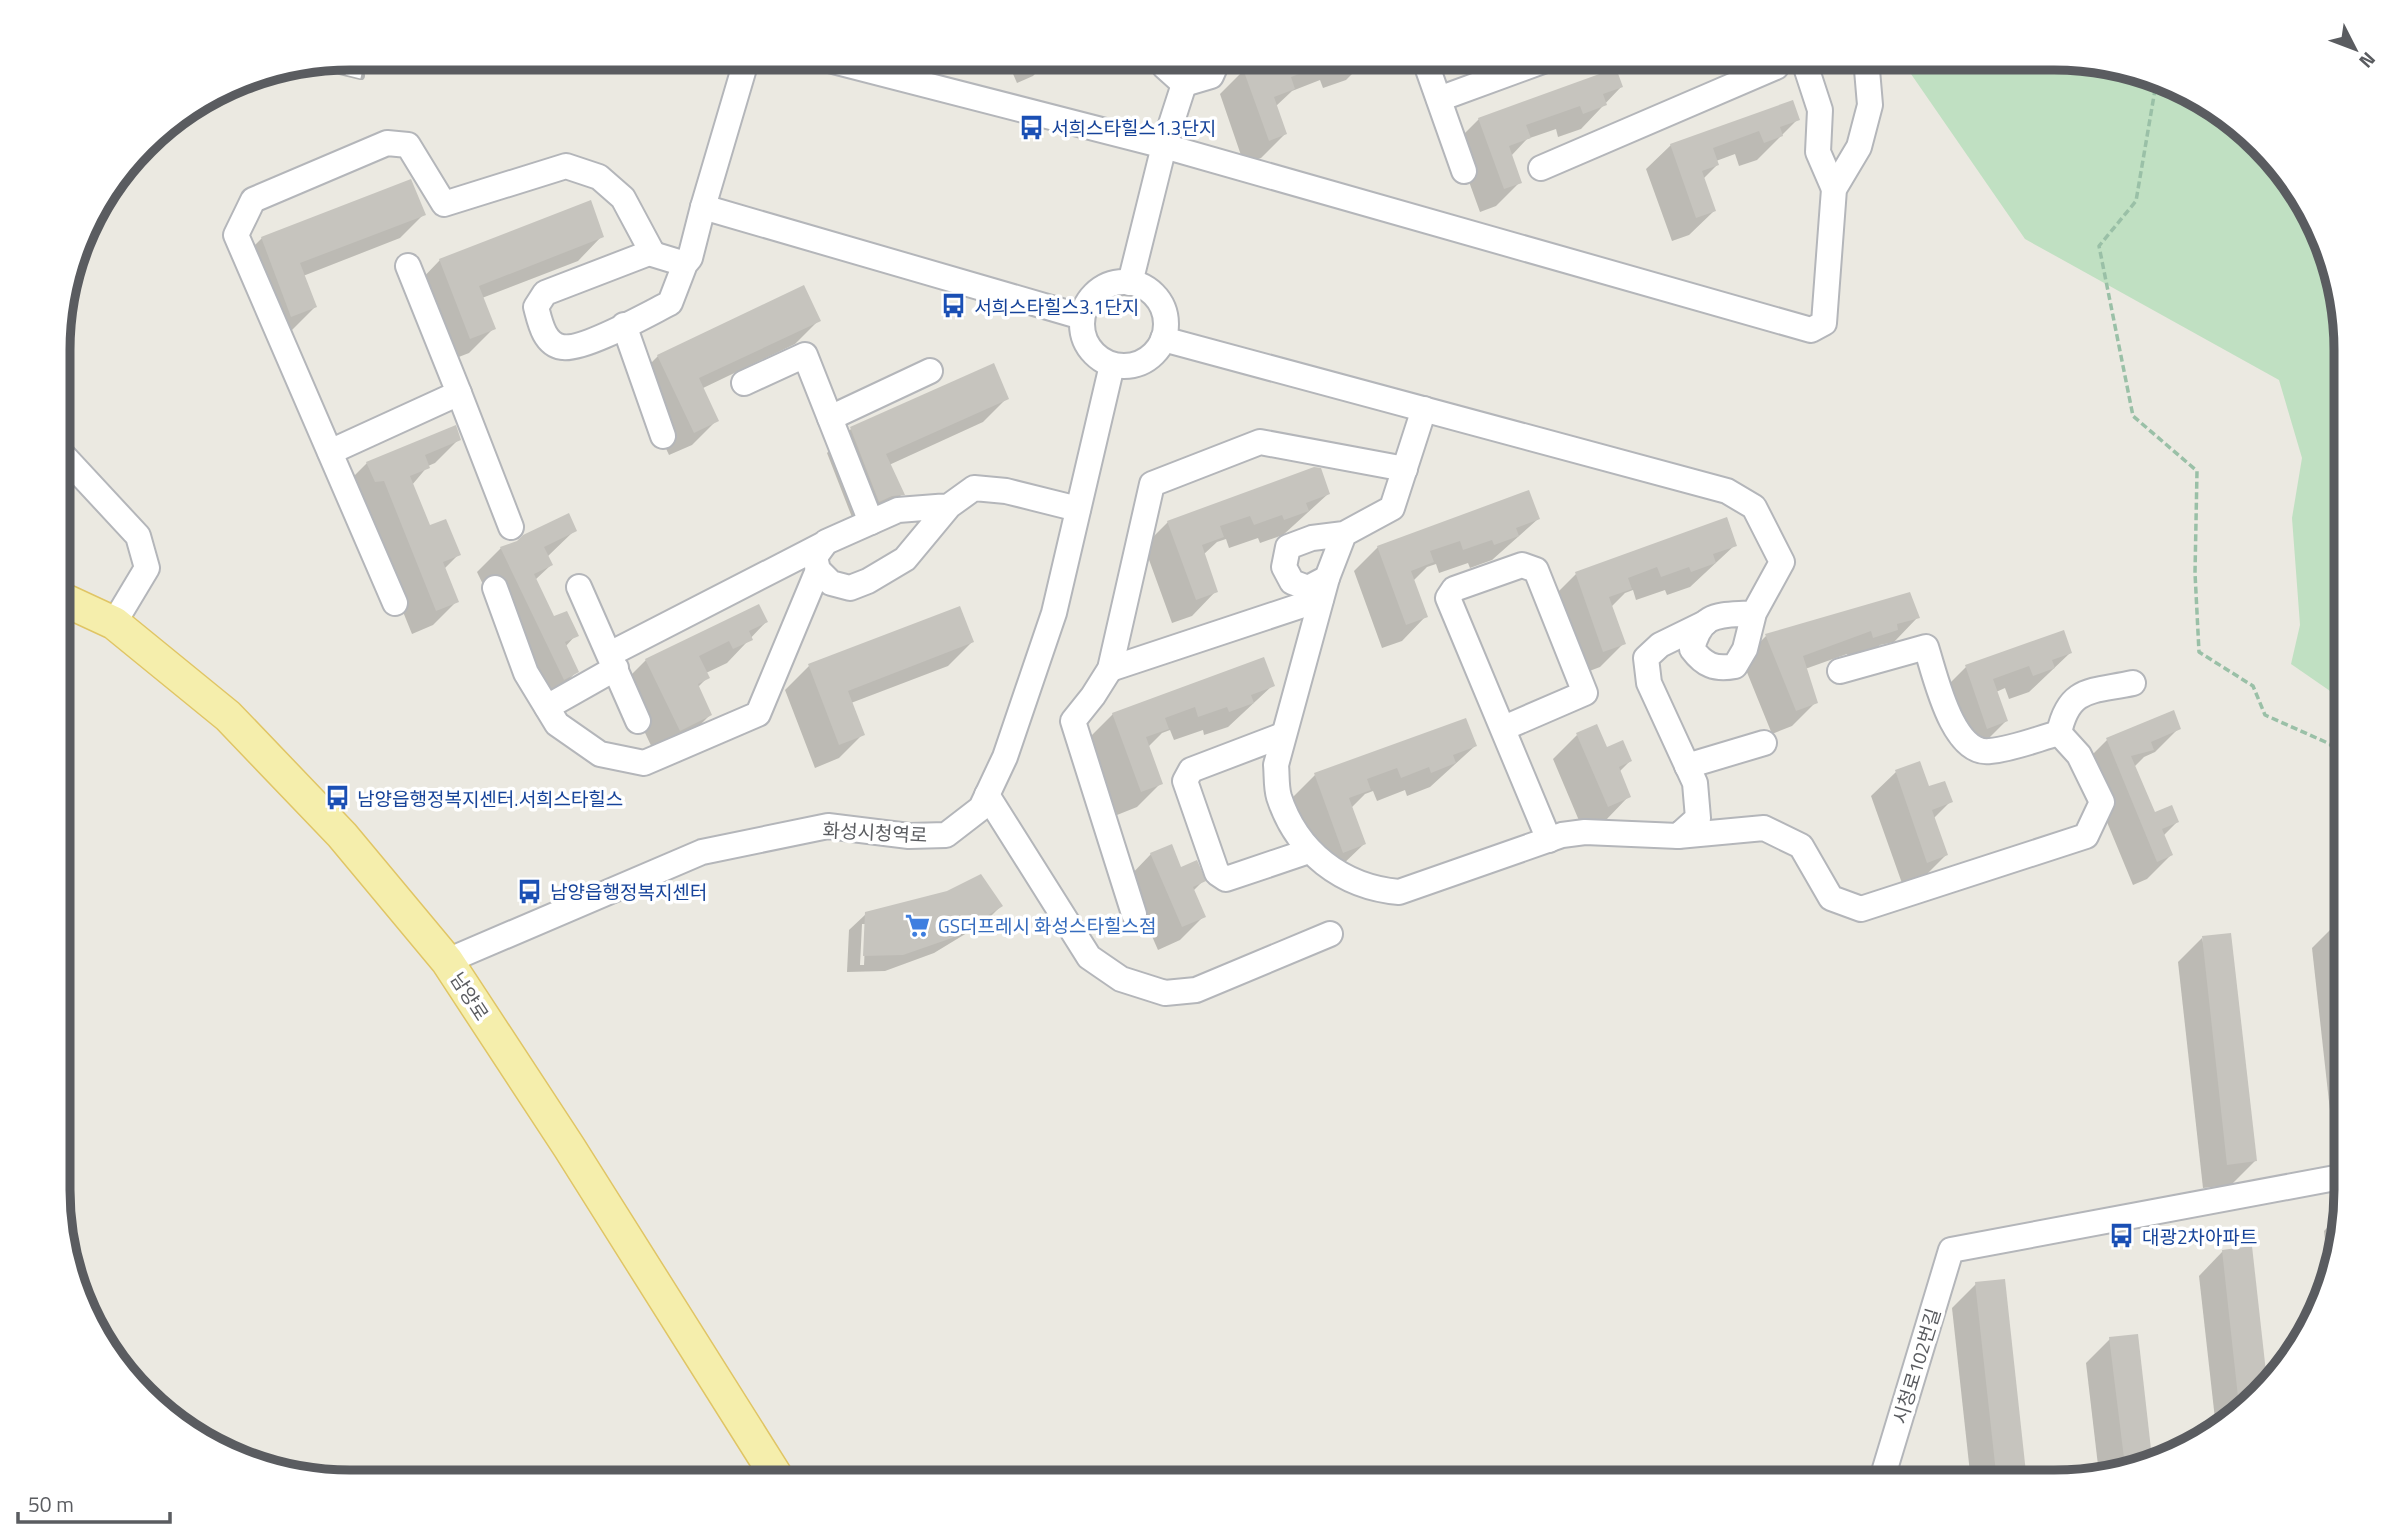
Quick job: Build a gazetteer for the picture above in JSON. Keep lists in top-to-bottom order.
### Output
{
  "streets": {
    "main road": ["남양로"],
    "street": ["화성시청역로", "시청로102번길"]
  },
  "crossings": [
    ["화성시청역로", "남양로"]
  ],
  "places": {
    "bus stop": [
      "서희스타힐스1.3단지",
      "서희스타힐스3.1단지",
      "남양읍행정복지센터.서희스타힐스",
      "남양읍행정복지센터",
      "대광2차아파트"
    ],
    "supermarket": ["GS더프레시 화성스타힐스점"]
  },
  "scale_bar": "50 m",
  "north": "bottom right"
}
